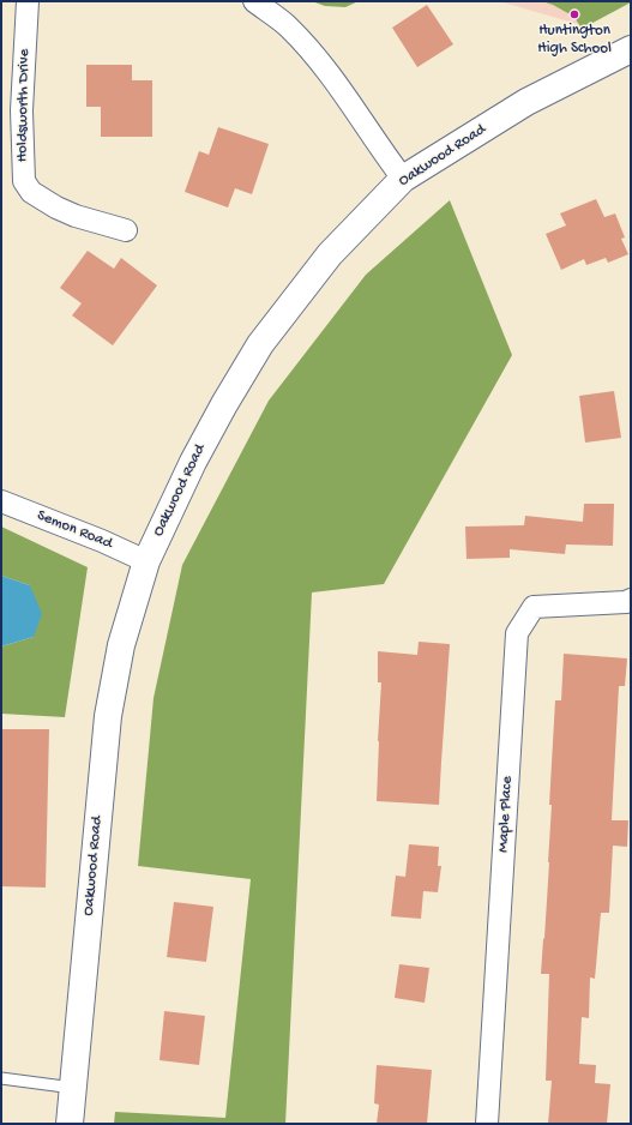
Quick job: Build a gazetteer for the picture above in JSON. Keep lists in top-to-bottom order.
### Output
{
  "streets": {
    "main road": ["Oakwood Road"],
    "street": ["Holdsworth Drive", "Semon Road", "Maple Place"]
  },
  "crossings": [
    ["Oakwood Road", "Semon Road"]
  ],
  "places": ["Huntington High School"]
}
